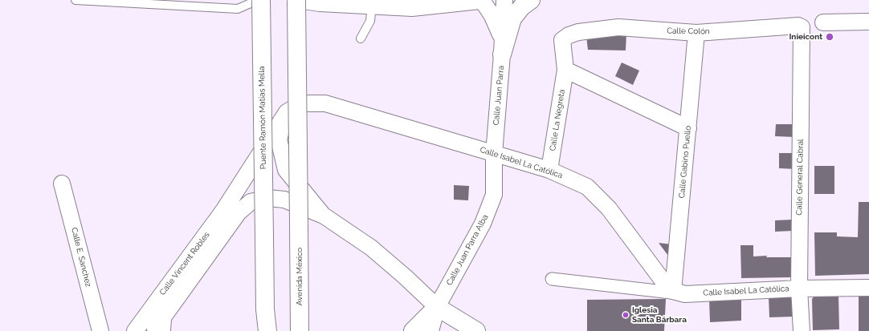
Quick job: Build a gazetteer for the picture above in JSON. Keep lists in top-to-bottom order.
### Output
{
  "streets": {
    "main road": ["Puente Ramón Matías Mella", "Avenida México"],
    "street": [
      "Calle Colón",
      "Calle Juan Parra",
      "Calle La Negreta",
      "Calle Gabino Puello",
      "Calle Isabel La Católica",
      "Calle General Cabral",
      "Calle Juan Parra Alba",
      "Calle E. Sanchez",
      "Calle Vincent Robles"
    ]
  },
  "crossings": [
    ["Calle Colón", "Calle La Negreta"],
    ["Calle Colón", "Calle Gabino Puello"],
    ["Calle Colón", "Calle General Cabral"],
    ["Calle Juan Parra", "Calle Isabel La Católica"],
    ["Calle Juan Parra", "Calle Juan Parra Alba"],
    ["Calle La Negreta", "Calle Isabel La Católica"],
    ["Calle Gabino Puello", "Calle Isabel La Católica"],
    ["Calle Isabel La Católica", "Calle General Cabral"],
    ["Calle Isabel La Católica", "Calle Juan Parra Alba"],
    ["Calle Isabel La Católica", "Calle Vincent Robles"]
  ],
  "places": ["Inieicont", "Iglesia Santa Bárbara"]
}
